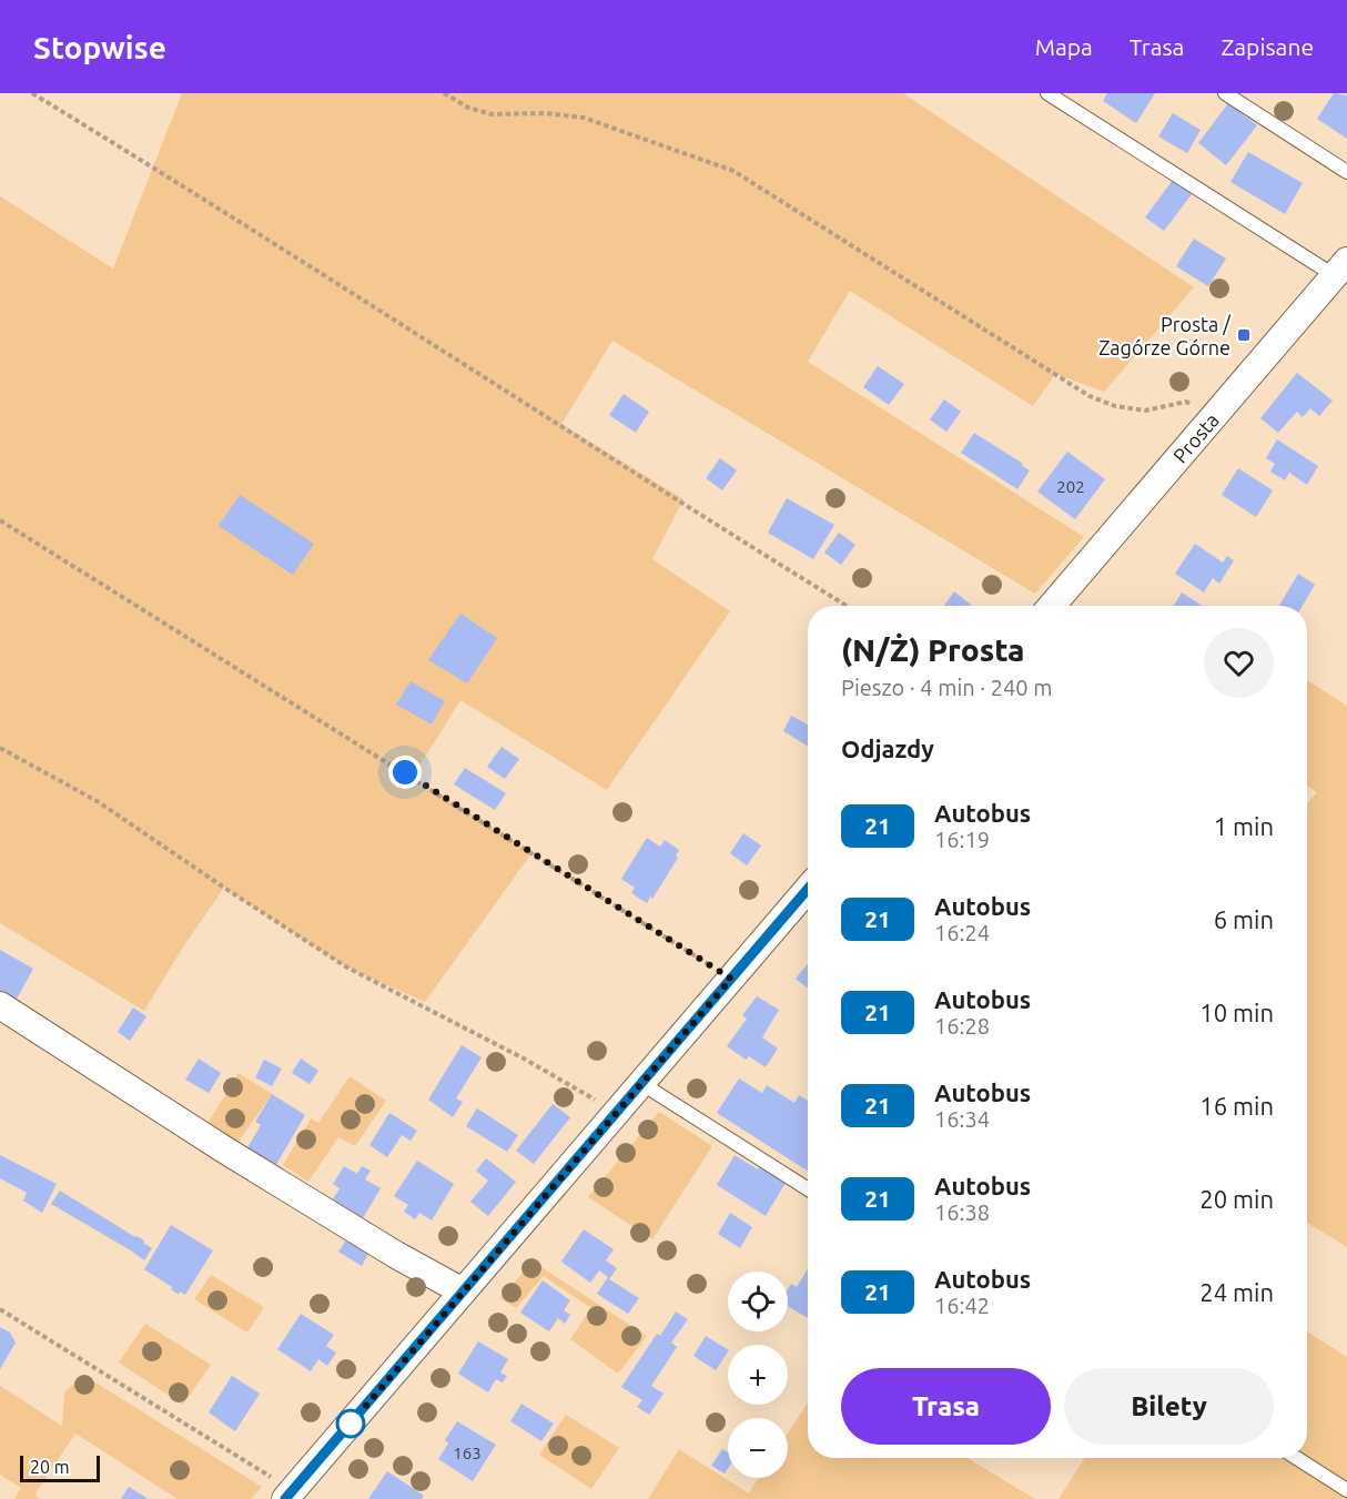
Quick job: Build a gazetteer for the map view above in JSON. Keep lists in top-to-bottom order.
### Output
{
  "streets": {
    "street": ["Prosta"]
  },
  "places": {
    "transit": ["Prosta / Zagórze Górne"]
  },
  "lines": ["bus line 21"],
  "house_numbers": ["202", "163"],
  "scale_bar": "20 m",
  "page": {
    "header": "Stopwise",
    "nav": ["Mapa", "Trasa", "Zapisane"],
    "heading": [
      ["(N/Ż) Prosta", "Pieszo · 4 min · 240 m"],
      "Odjazdy"
    ],
    "list": [
      {
        "mark": "21",
        "name": "Autobus",
        "note": "16:19",
        "value": "1 min"
      },
      {
        "mark": "21",
        "name": "Autobus",
        "note": "16:24",
        "value": "6 min"
      },
      {
        "mark": "21",
        "name": "Autobus",
        "note": "16:28",
        "value": "10 min"
      },
      {
        "mark": "21",
        "name": "Autobus",
        "note": "16:34",
        "value": "16 min"
      },
      {
        "mark": "21",
        "name": "Autobus",
        "note": "16:38",
        "value": "20 min"
      },
      {
        "mark": "21",
        "name": "Autobus",
        "note": "16:42",
        "value": "24 min"
      }
    ],
    "map_buttons": ["+", "−"],
    "buttons": ["Trasa", "Bilety"],
    "scale": "20 m"
  }
}
